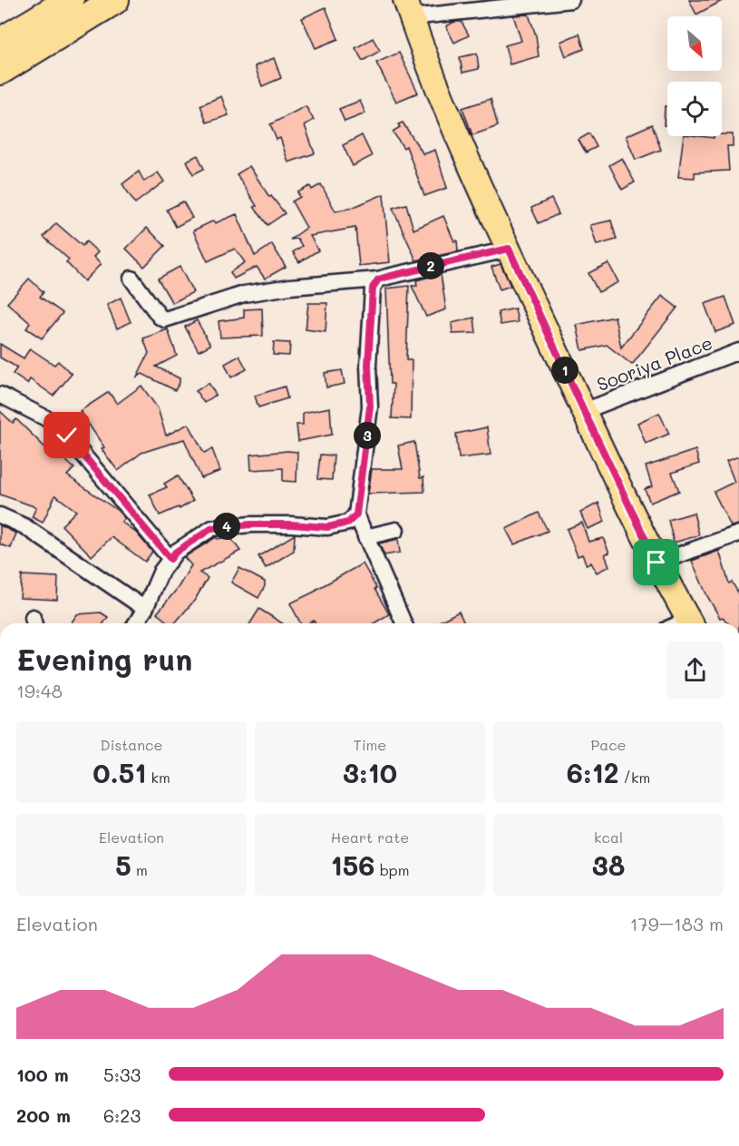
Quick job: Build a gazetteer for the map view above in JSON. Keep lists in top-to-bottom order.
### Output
{
  "streets": {
    "street": ["Sooriya Place"]
  },
  "north": "bottom right",
  "page": {
    "pins": [
      "2",
      "1",
      "3",
      "4"
    ],
    "heading": ["Evening run", "19:48"],
    "stats": [
      ["Distance", "0.51 km"],
      ["Time", "3:10"],
      ["Pace", "6:12 /km"],
      ["Elevation", "5 m"],
      ["Heart rate", "156 bpm"],
      ["kcal", "38"]
    ],
    "chart": ["Elevation", "179–183 m"],
    "list": [
      {
        "name": "100 m",
        "note": "5:33"
      },
      {
        "name": "200 m",
        "note": "6:23"
      }
    ]
  }
}
